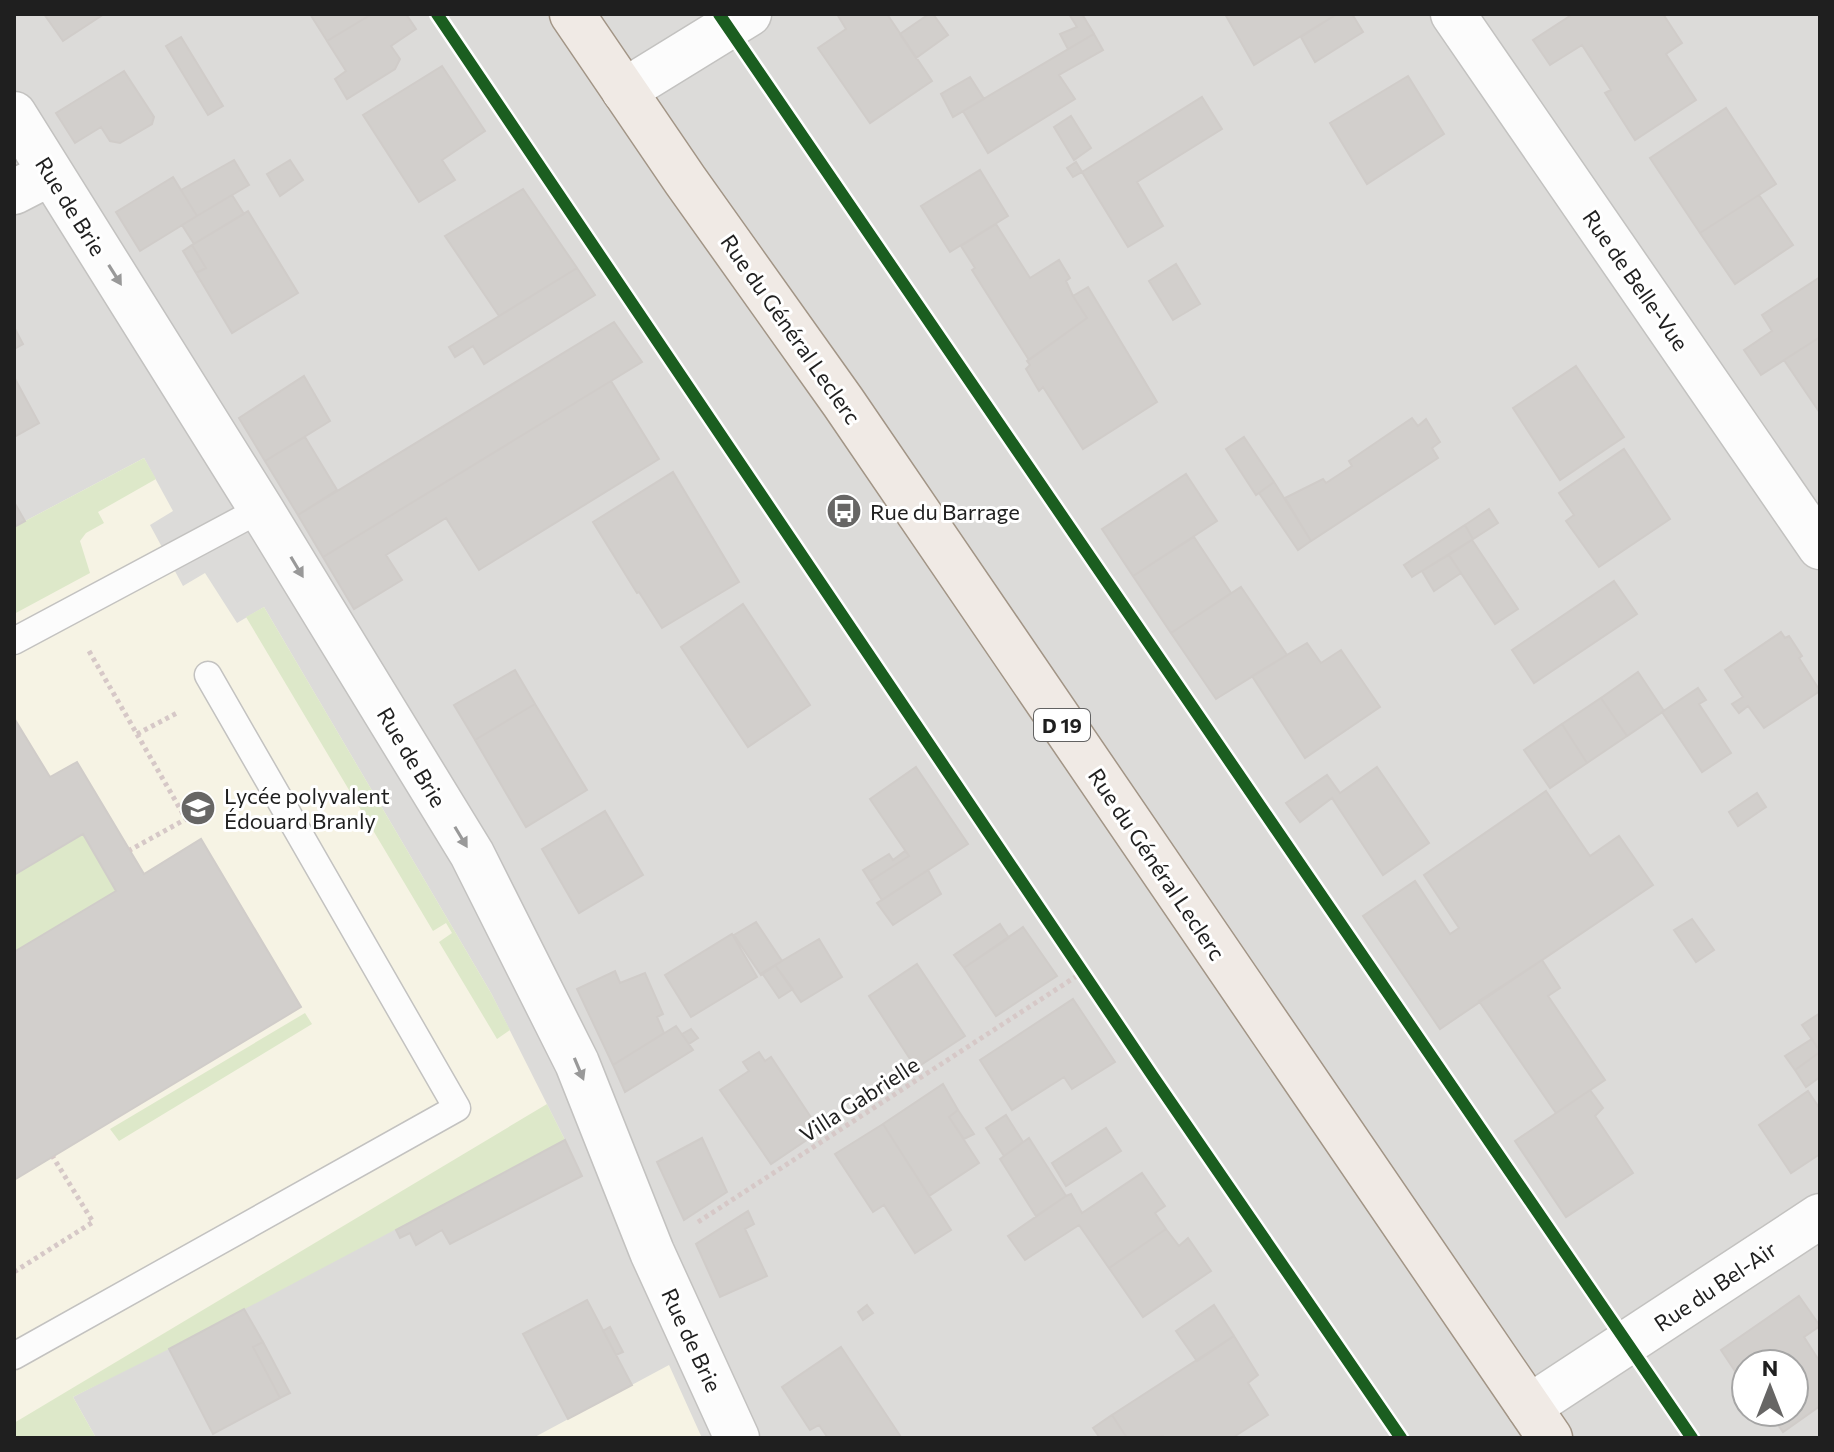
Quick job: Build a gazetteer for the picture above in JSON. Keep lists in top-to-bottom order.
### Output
{
  "streets": {
    "main road": ["Rue du Général Leclerc", "D 19"],
    "street": ["Rue de Brie", "Rue de Belle-Vue", "Rue du Bel-Air"],
    "path": ["Villa Gabrielle"]
  },
  "crossings": [
    ["Rue de Brie", "Villa Gabrielle"],
    ["Rue du Général Leclerc", "Rue du Bel-Air"]
  ],
  "one_way": ["Rue de Brie"],
  "places": {
    "bus stop": ["Rue du Barrage"],
    "school or university": ["Lycée polyvalent Édouard Branly"]
  },
  "north": "top"
}
